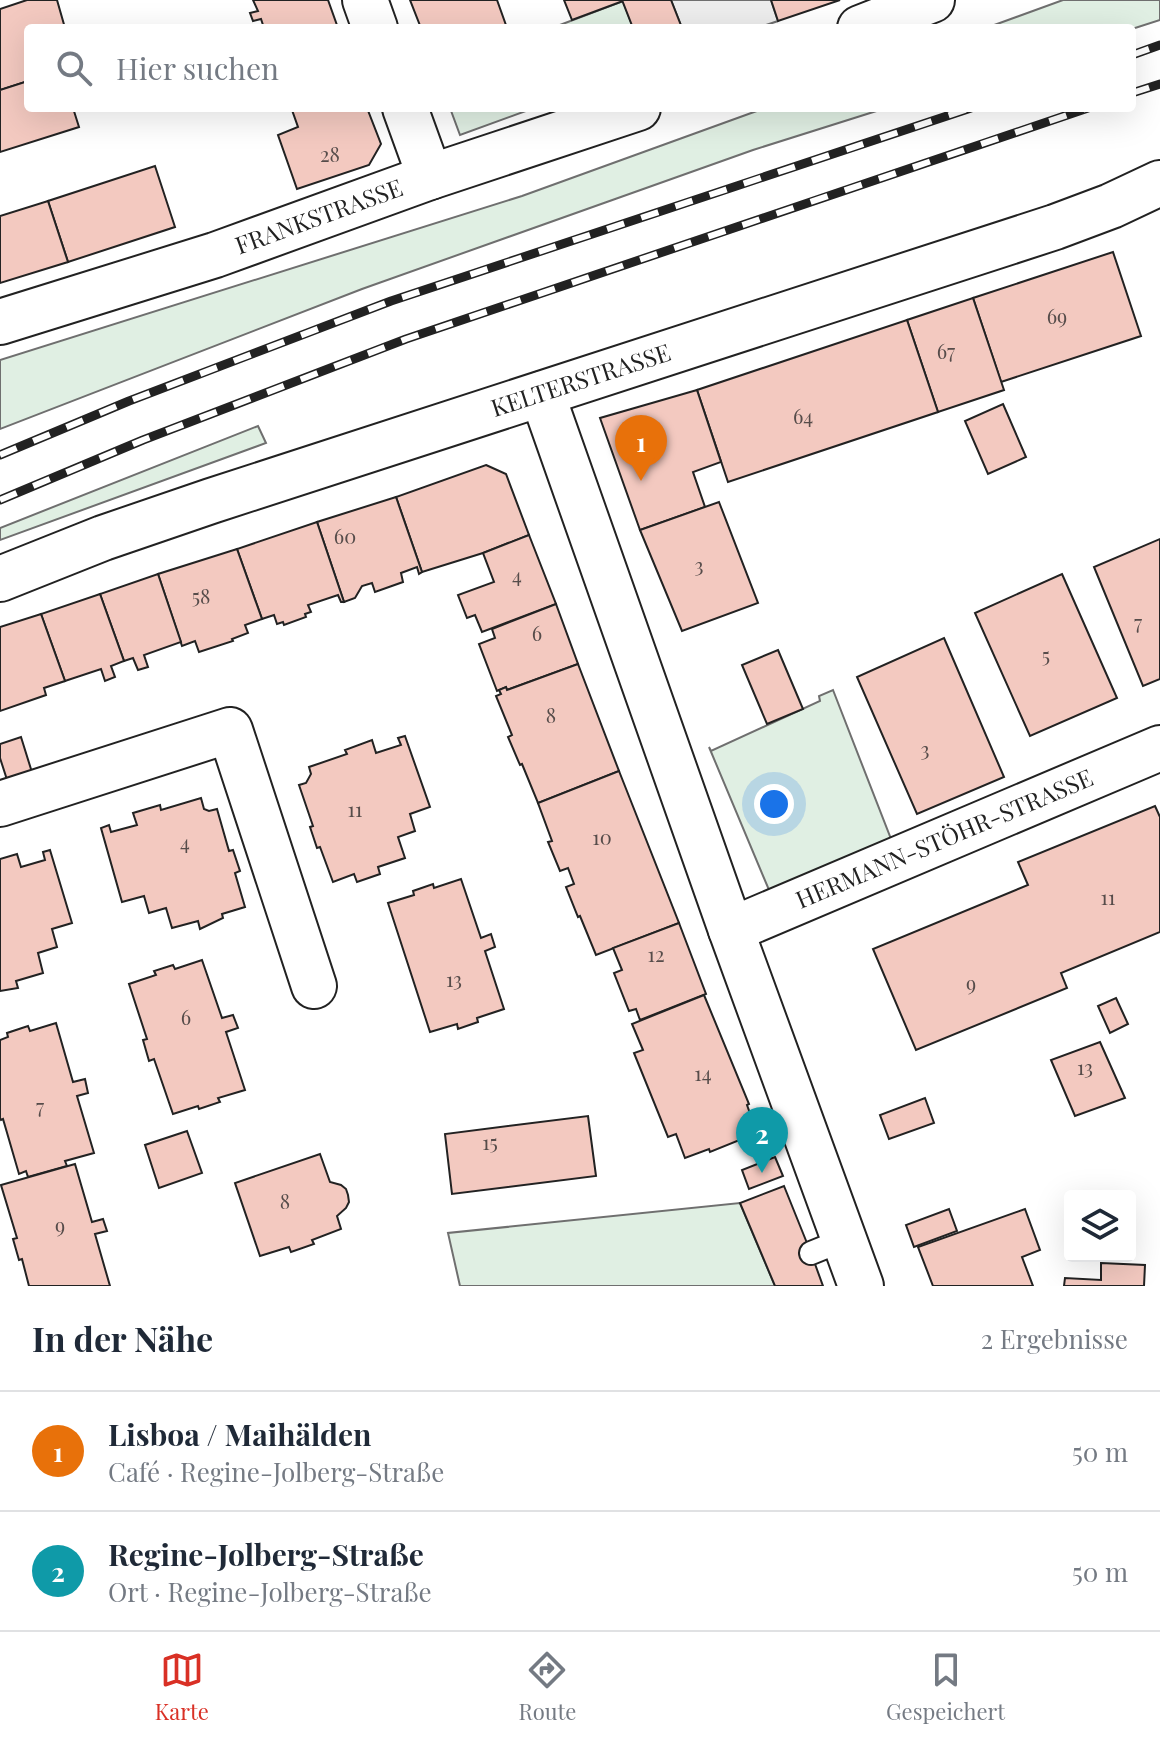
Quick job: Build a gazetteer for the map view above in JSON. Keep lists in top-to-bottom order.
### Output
{
  "streets": {
    "street": ["FRANKSTRASSE", "KELTERSTRASSE", "HERMANN-STÖHR-STRASSE"]
  },
  "house_numbers": [
    "28",
    "69",
    "67",
    "64",
    "60",
    "3",
    "4",
    "58",
    "7",
    "6",
    "5",
    "8",
    "3",
    "11",
    "10",
    "4",
    "11",
    "12",
    "13",
    "9",
    "6",
    "13",
    "14",
    "7",
    "15",
    "8",
    "9"
  ],
  "page": {
    "search": "Hier suchen",
    "pins": ["1", "2"],
    "heading": ["In der Nähe", "2 Ergebnisse"],
    "list": [
      {
        "mark": "1",
        "name": "Lisboa / Maihälden",
        "note": "Café · Regine-Jolberg-Straße",
        "value": "50 m"
      },
      {
        "mark": "2",
        "name": "Regine-Jolberg-Straße",
        "note": "Ort · Regine-Jolberg-Straße",
        "value": "50 m"
      }
    ],
    "nav": ["Karte", "Route", "Gespeichert"]
  }
}
